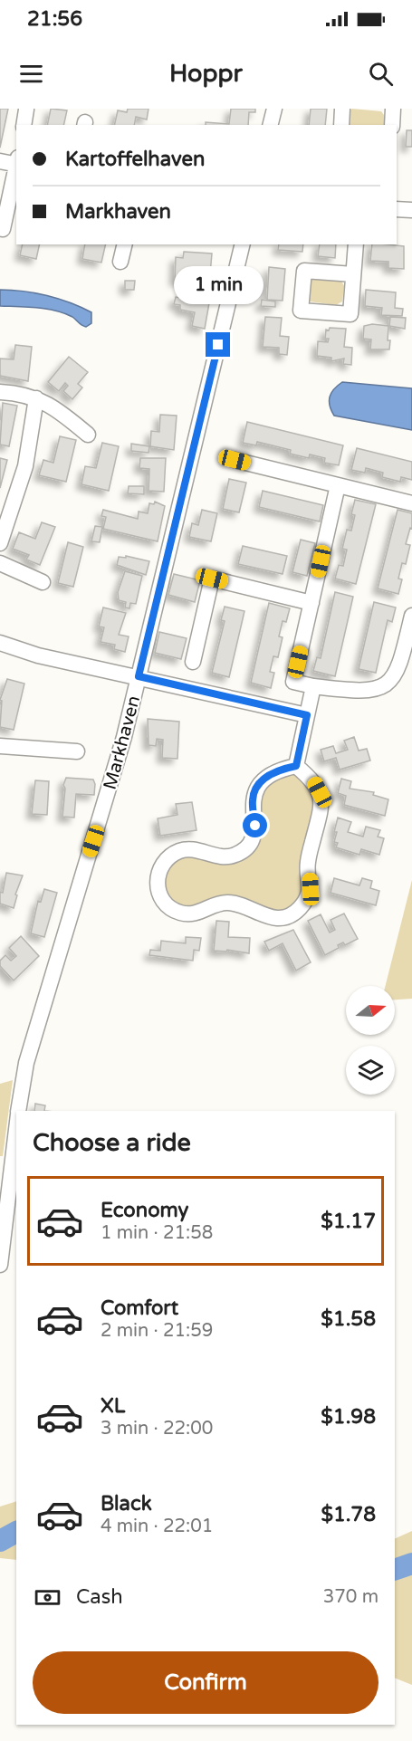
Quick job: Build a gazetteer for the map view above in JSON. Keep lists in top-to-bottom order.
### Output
{
  "streets": {
    "street": ["Markhaven"]
  },
  "north": "right",
  "page": {
    "status": "21:56",
    "header": "Hoppr",
    "banner": ["Kartoffelhaven", "Markhaven"],
    "bubble": "1 min",
    "heading": "Choose a ride",
    "list": [
      {
        "name": "Economy",
        "note": "1 min · 21:58",
        "value": "$1.17"
      },
      {
        "name": "Comfort",
        "note": "2 min · 21:59",
        "value": "$1.58"
      },
      {
        "name": "XL",
        "note": "3 min · 22:00",
        "value": "$1.98"
      },
      {
        "name": "Black",
        "note": "4 min · 22:01",
        "value": "$1.78"
      }
    ],
    "pay": ["Cash", "370 m"],
    "buttons": "Confirm"
  }
}
